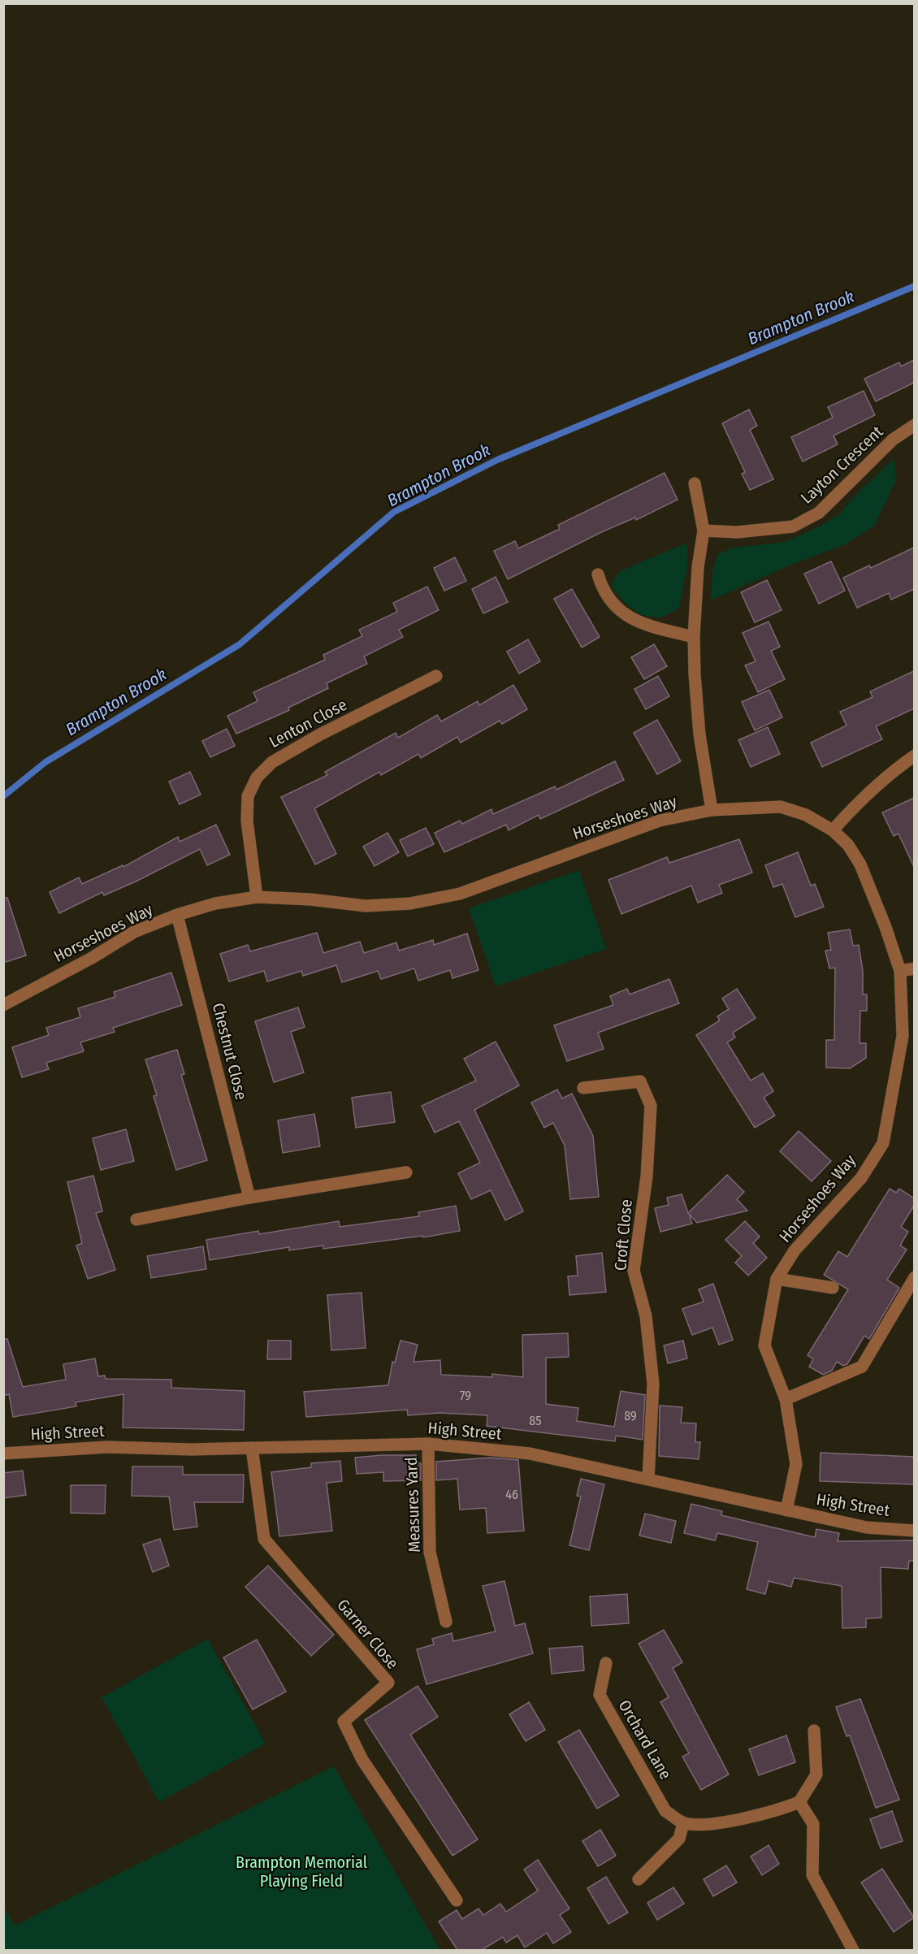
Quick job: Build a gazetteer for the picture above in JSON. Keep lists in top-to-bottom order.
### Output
{
  "streets": {
    "street": [
      "Layton Crescent",
      "Lenton Close",
      "Horseshoes Way",
      "Chestnut Close",
      "Croft Close",
      "High Street",
      "Measures Yard",
      "Garner Close",
      "Orchard Lane"
    ]
  },
  "crossings": [
    ["Lenton Close", "Horseshoes Way"],
    ["Horseshoes Way", "Chestnut Close"],
    ["Horseshoes Way", "High Street"],
    ["Croft Close", "High Street"],
    ["High Street", "Measures Yard"],
    ["High Street", "Garner Close"]
  ],
  "water": ["Brampton Brook"],
  "parks": ["Brampton Memorial Playing Field"],
  "house_numbers": [
    "79",
    "89",
    "85",
    "46"
  ]
}
